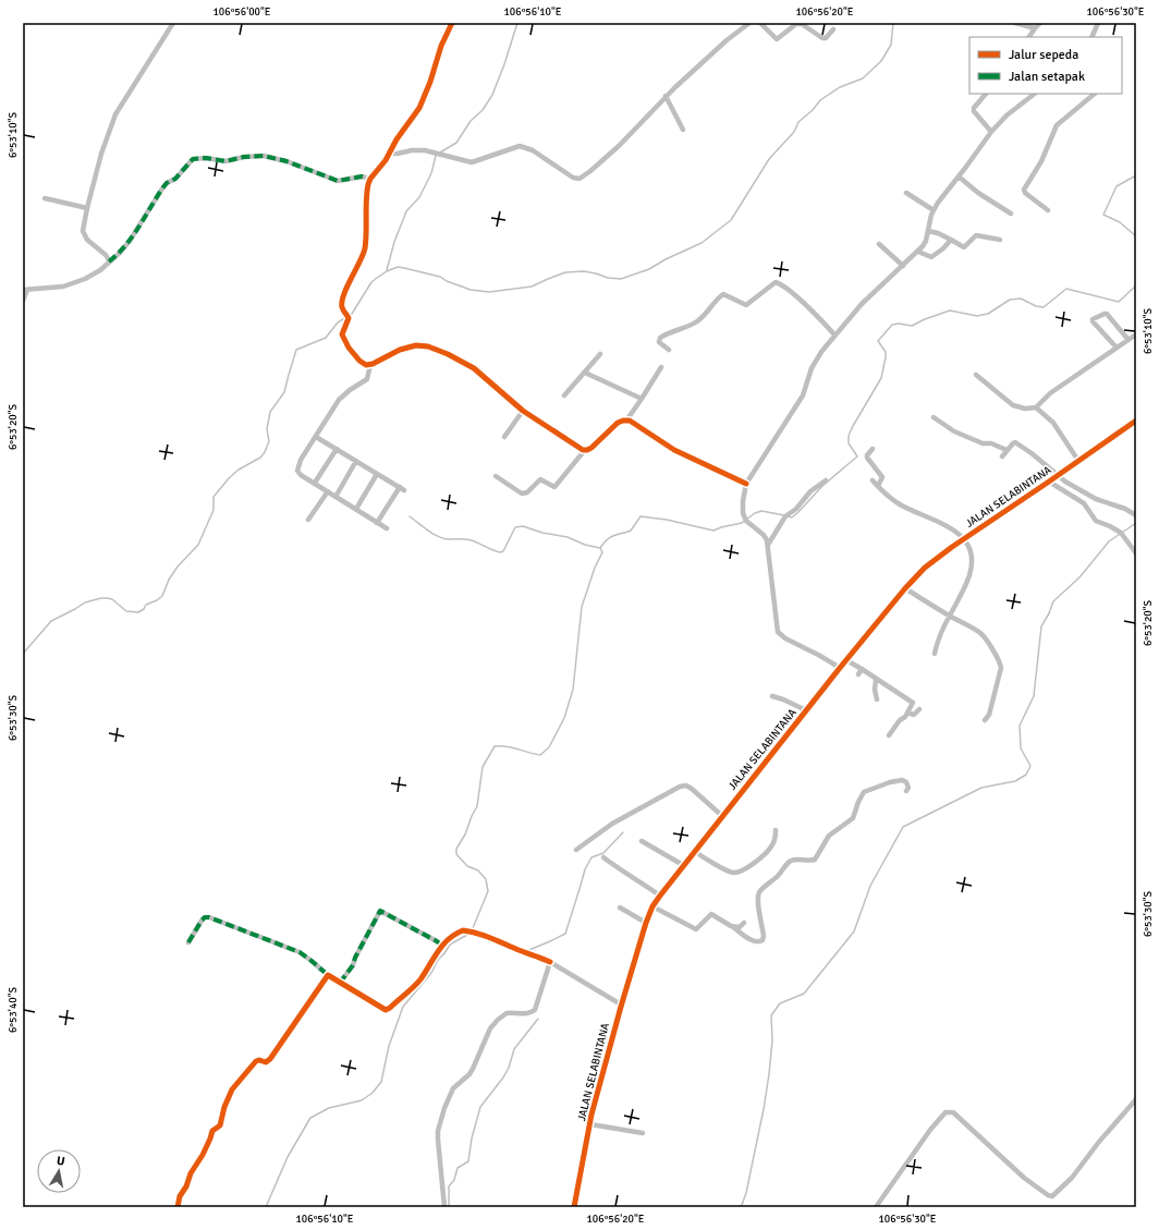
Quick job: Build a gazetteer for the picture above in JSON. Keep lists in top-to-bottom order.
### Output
{
  "streets": {
    "street": ["JALAN SELABINTANA"]
  },
  "legend": ["Jalur sepeda", "Jalan setapak"],
  "north": "top",
  "coordinates": [
    "106°56'00\"E",
    "106°56'10\"E",
    "106°56'20\"E",
    "106°56'30\"E",
    "6°53'10\"S",
    "6°53'20\"S",
    "6°53'30\"S",
    "6°53'40\"S"
  ]
}
